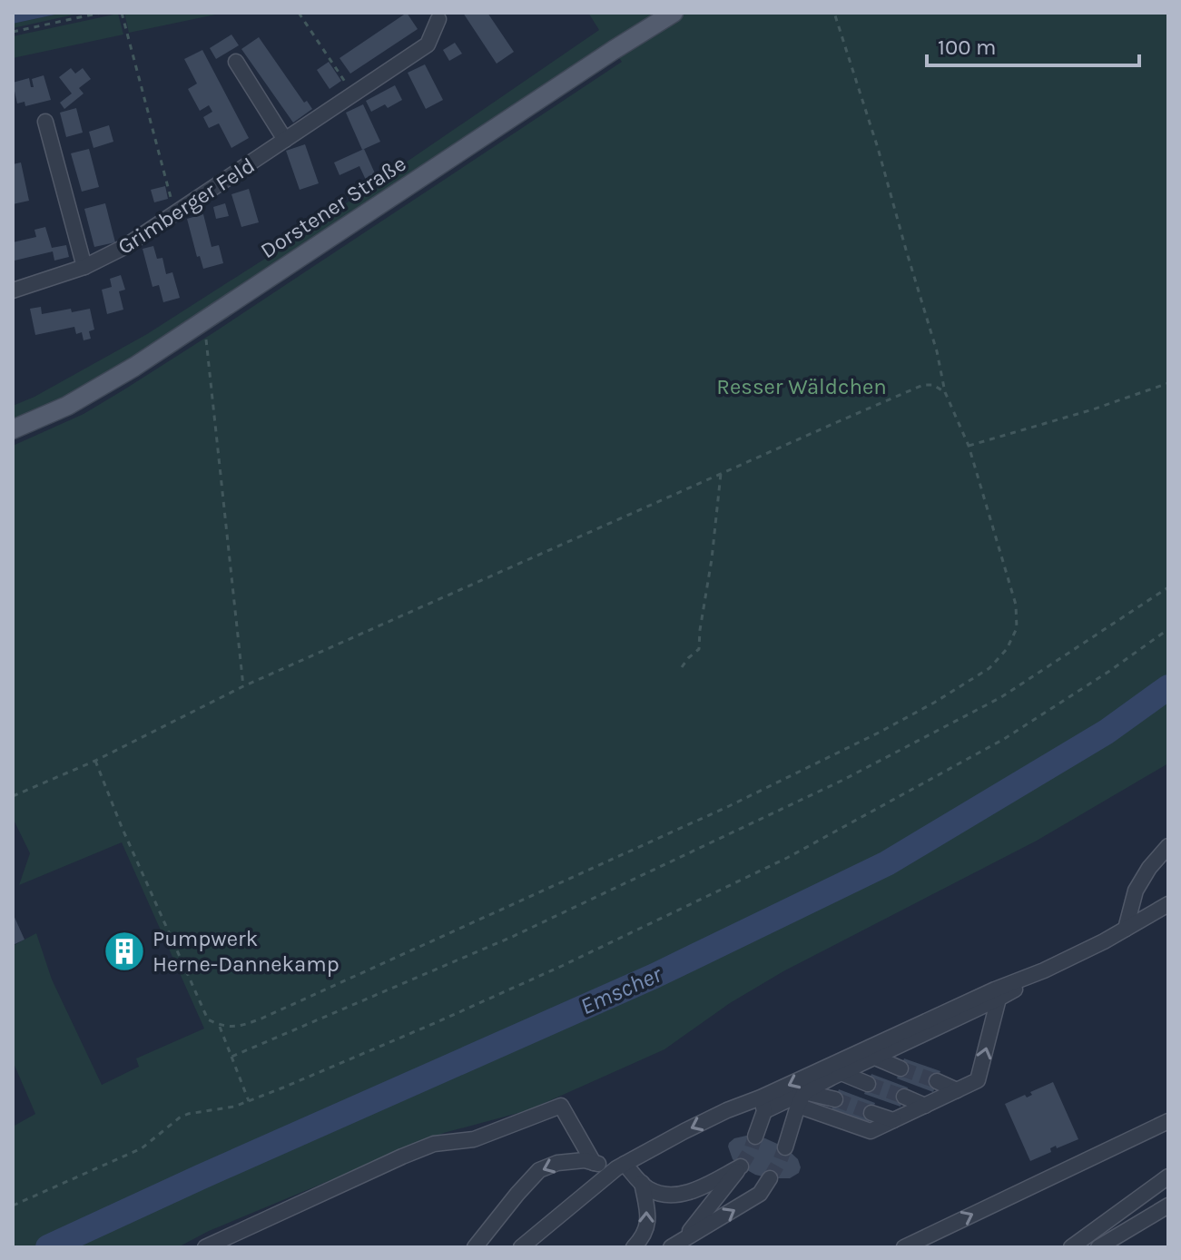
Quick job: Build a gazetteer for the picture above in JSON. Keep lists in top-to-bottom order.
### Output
{
  "streets": {
    "main road": ["Dorstener Straße"],
    "street": ["Grimberger Feld"]
  },
  "water": ["Emscher"],
  "parks": ["Resser Wäldchen"],
  "places": {
    "building": ["Pumpwerk Herne-Dannekamp"]
  },
  "scale_bar": "100 m"
}
